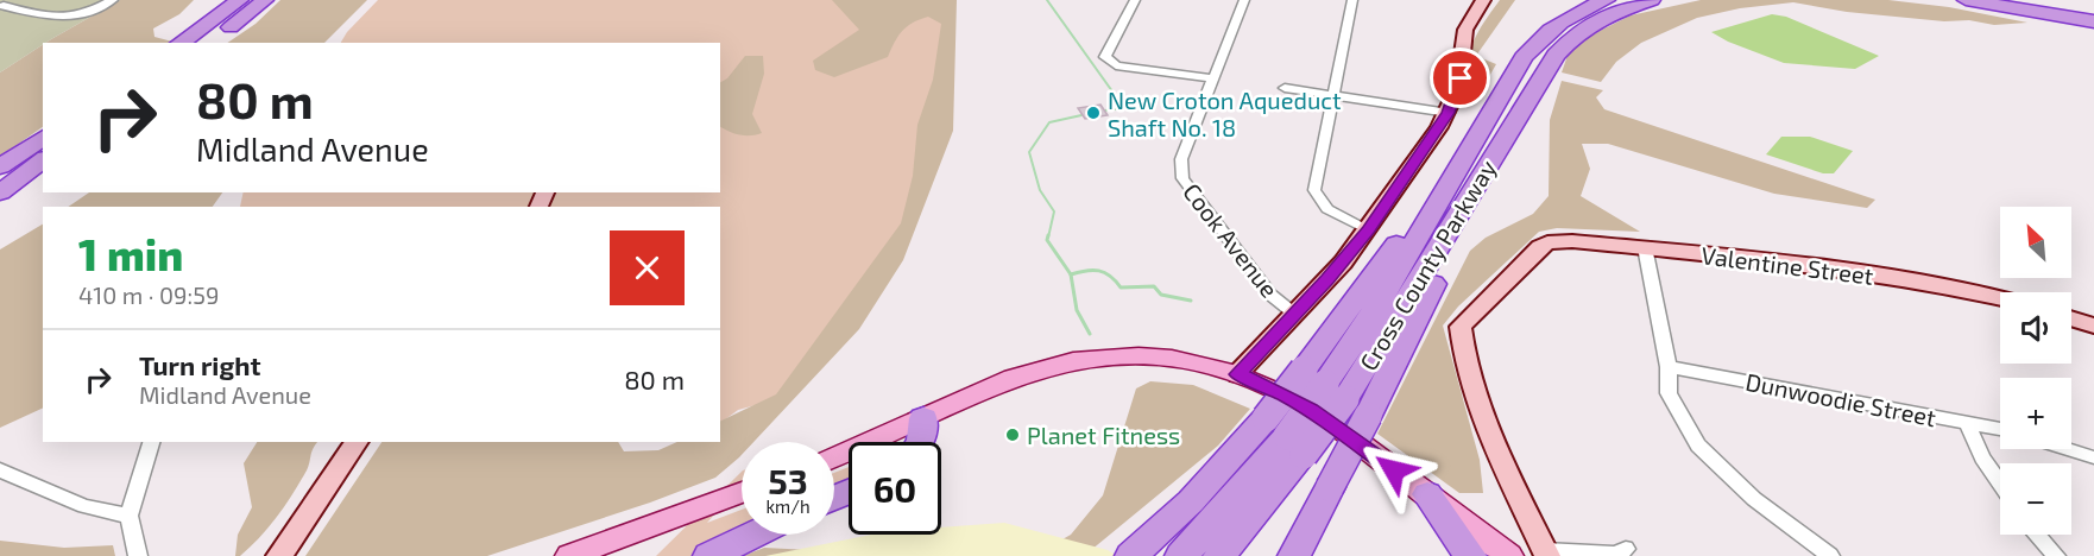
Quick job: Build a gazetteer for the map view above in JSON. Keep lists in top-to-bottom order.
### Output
{
  "streets": {
    "highway": ["Cross County Parkway"],
    "street": ["Cook Avenue", "Valentine Street", "Dunwoodie Street"]
  },
  "places": ["New Croton Aqueduct Shaft No. 18", "Planet Fitness"],
  "north": "top left",
  "page": {
    "turn": ["80 m", "Midland Avenue"],
    "map_buttons": ["+", "−"],
    "heading": ["1 min", "410 m · 09:59"],
    "list": [
      {
        "name": "Turn right",
        "note": "Midland Avenue",
        "value": "80 m"
      }
    ],
    "speed": "53 km/h",
    "limit": "60"
  }
}
